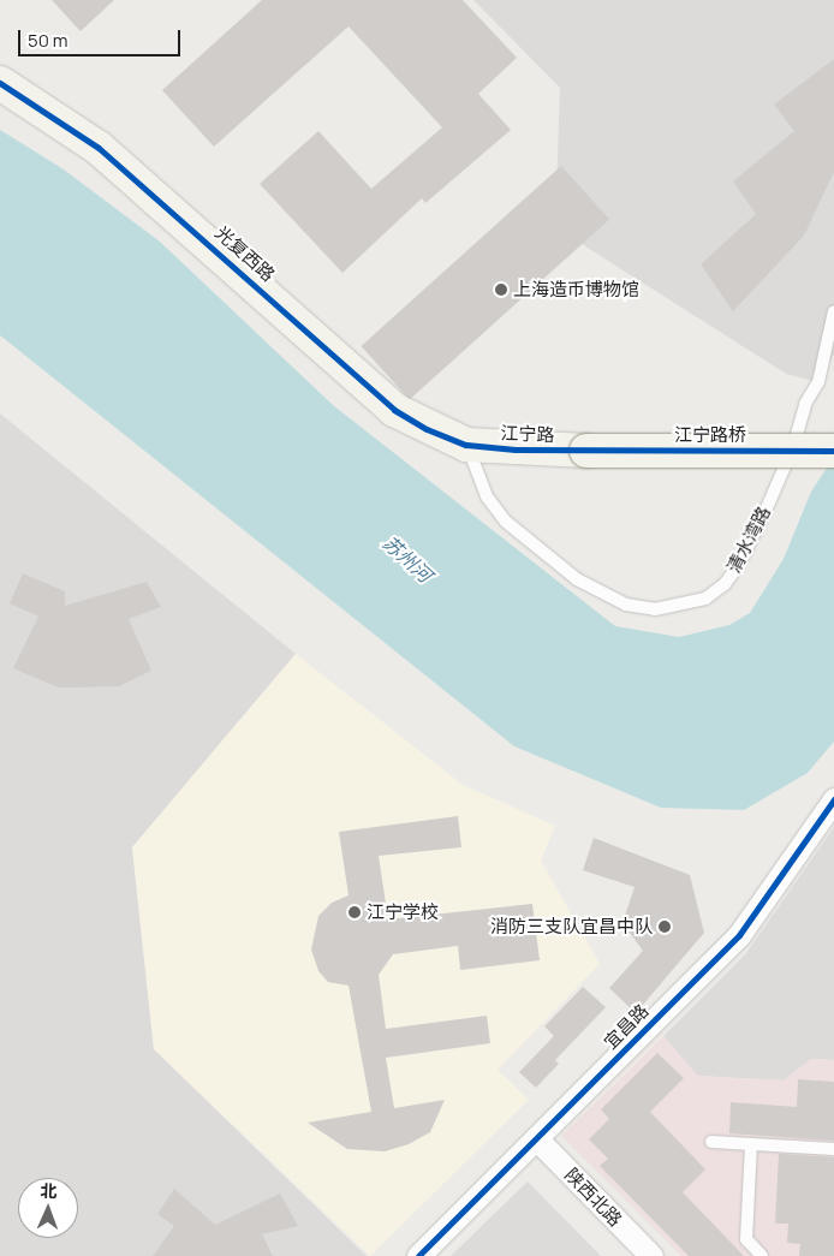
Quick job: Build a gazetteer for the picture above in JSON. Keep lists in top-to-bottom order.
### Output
{
  "streets": {
    "main road": ["光复西路", "江宁路", "江宁路桥"],
    "street": ["宜昌路", "陕西北路"],
    "lane": ["清水湾路"]
  },
  "crossings": [
    ["光复西路", "江宁路"],
    ["光复西路", "清水湾路"],
    ["江宁路", "江宁路桥"],
    ["江宁路", "清水湾路"],
    ["宜昌路", "陕西北路"]
  ],
  "water": ["苏州河"],
  "places": ["上海造币博物馆", "江宁学校", "消防三支队宜昌中队"],
  "scale_bar": "50 m",
  "north": "top"
}
